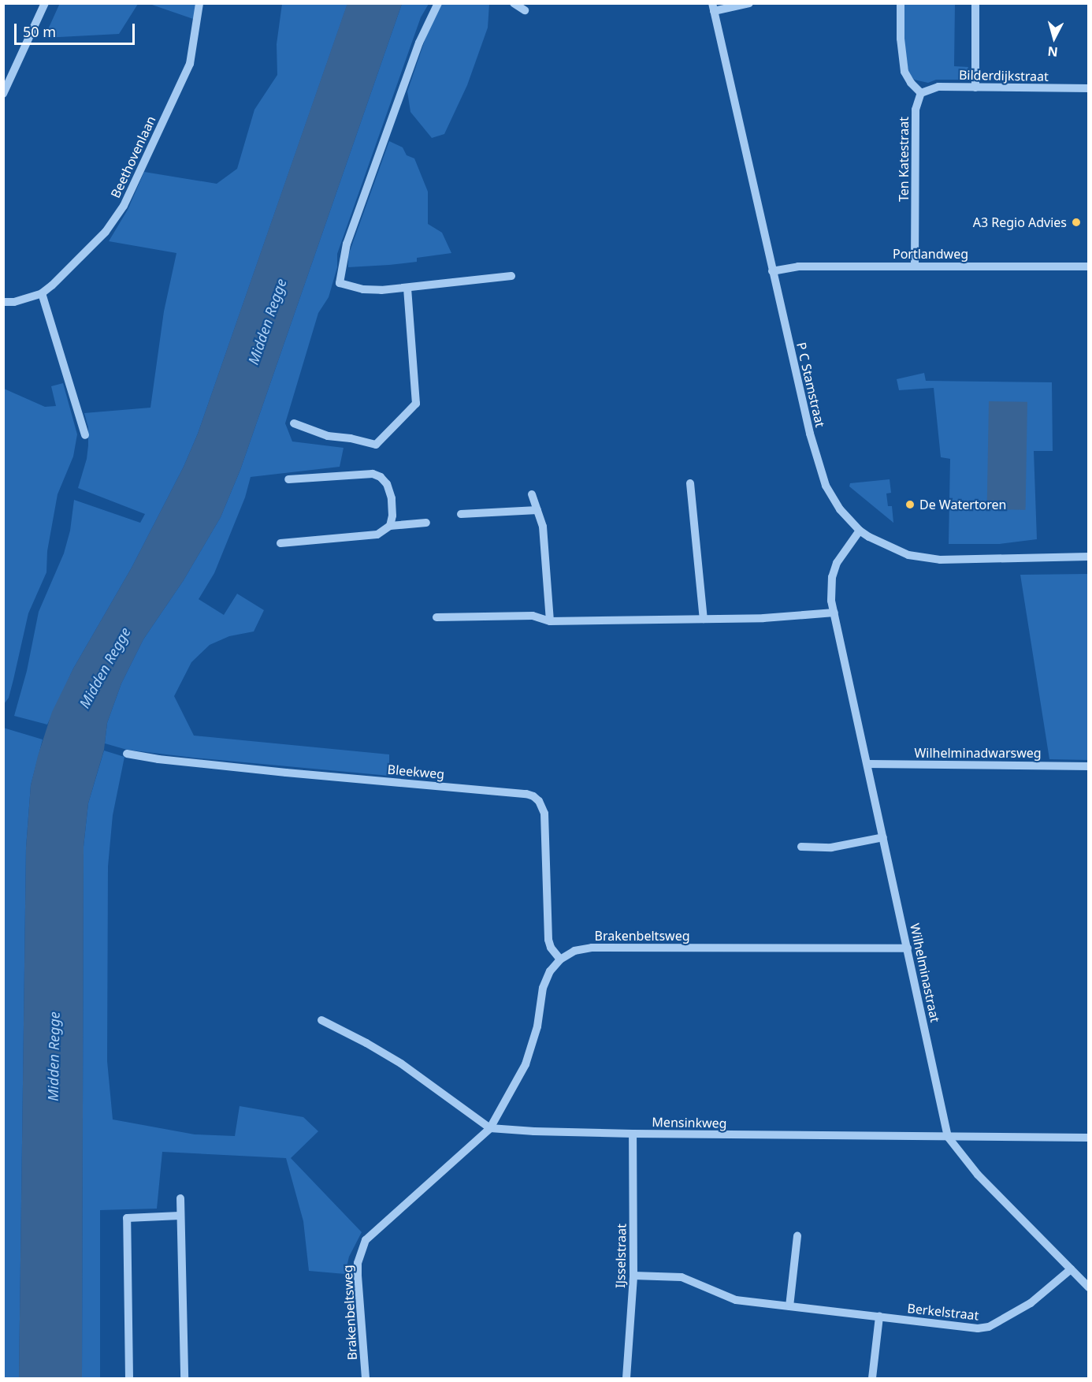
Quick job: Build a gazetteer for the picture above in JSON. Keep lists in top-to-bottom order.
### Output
{
  "streets": {
    "street": [
      "Bilderdijkstraat",
      "Beethovenlaan",
      "Ten Katestraat",
      "Portlandweg",
      "P C Stamstraat",
      "Wilhelminadwarsweg",
      "Bleekweg",
      "Brakenbeltsweg",
      "Wilhelminastraat",
      "Mensinkweg",
      "IJsselstraat",
      "Berkelstraat"
    ]
  },
  "crossings": [
    ["Bilderdijkstraat", "Ten Katestraat"],
    ["Ten Katestraat", "Portlandweg"],
    ["Portlandweg", "P C Stamstraat"],
    ["P C Stamstraat", "Wilhelminastraat"],
    ["Wilhelminadwarsweg", "Wilhelminastraat"],
    ["Bleekweg", "Brakenbeltsweg"],
    ["Brakenbeltsweg", "Wilhelminastraat"],
    ["Brakenbeltsweg", "Mensinkweg"],
    ["Wilhelminastraat", "Mensinkweg"],
    ["Wilhelminastraat", "Berkelstraat"],
    ["Mensinkweg", "IJsselstraat"],
    ["IJsselstraat", "Berkelstraat"]
  ],
  "water": ["Midden Regge"],
  "places": ["A3 Regio Advies", "De Watertoren"],
  "scale_bar": "50 m",
  "north": "bottom"
}
